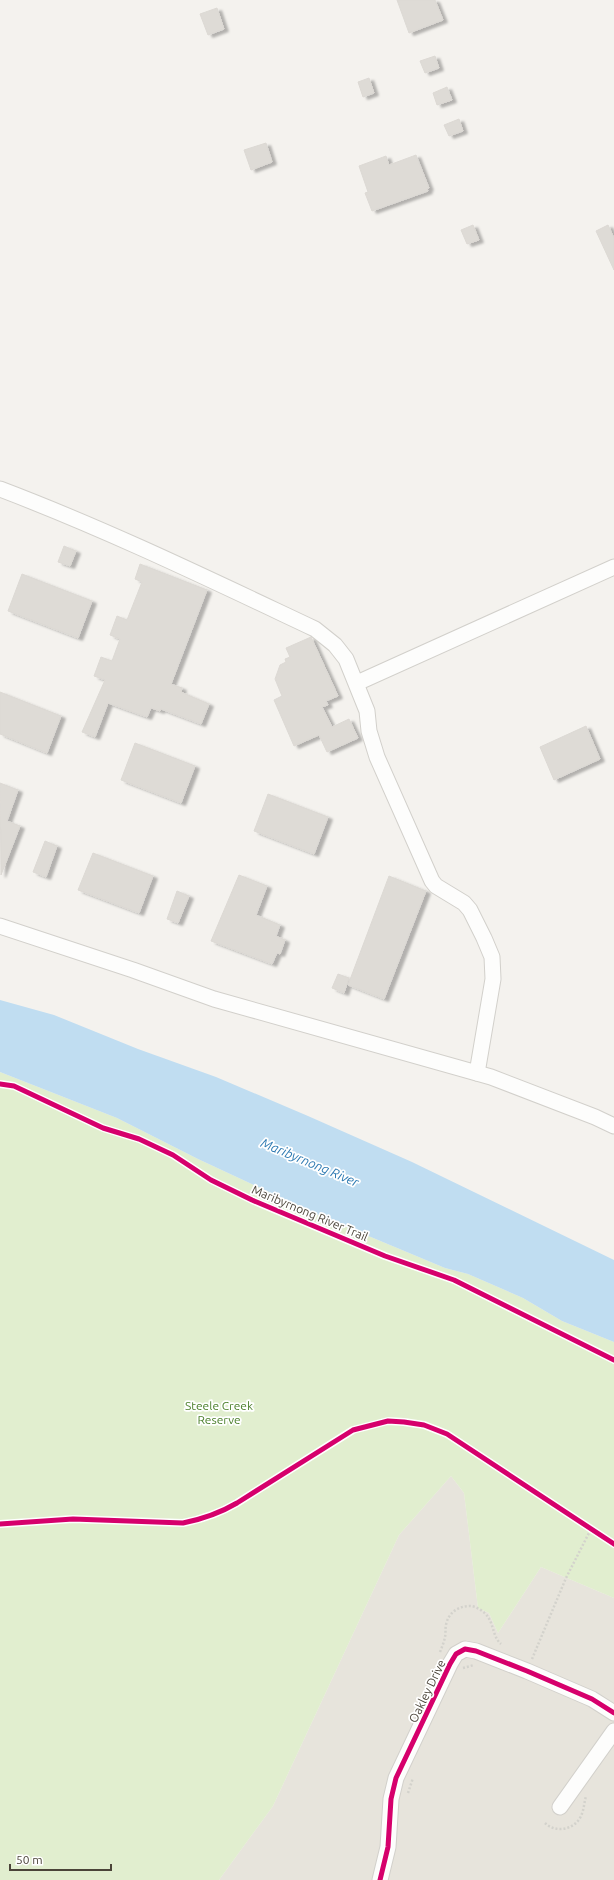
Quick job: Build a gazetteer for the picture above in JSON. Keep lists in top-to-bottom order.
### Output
{
  "streets": {
    "street": ["Oakley Drive"],
    "cycle path": ["Maribyrnong River Trail"]
  },
  "water": ["Maribyrnong River"],
  "parks": ["Steele Creek Reserve"],
  "scale_bar": "50 m"
}
